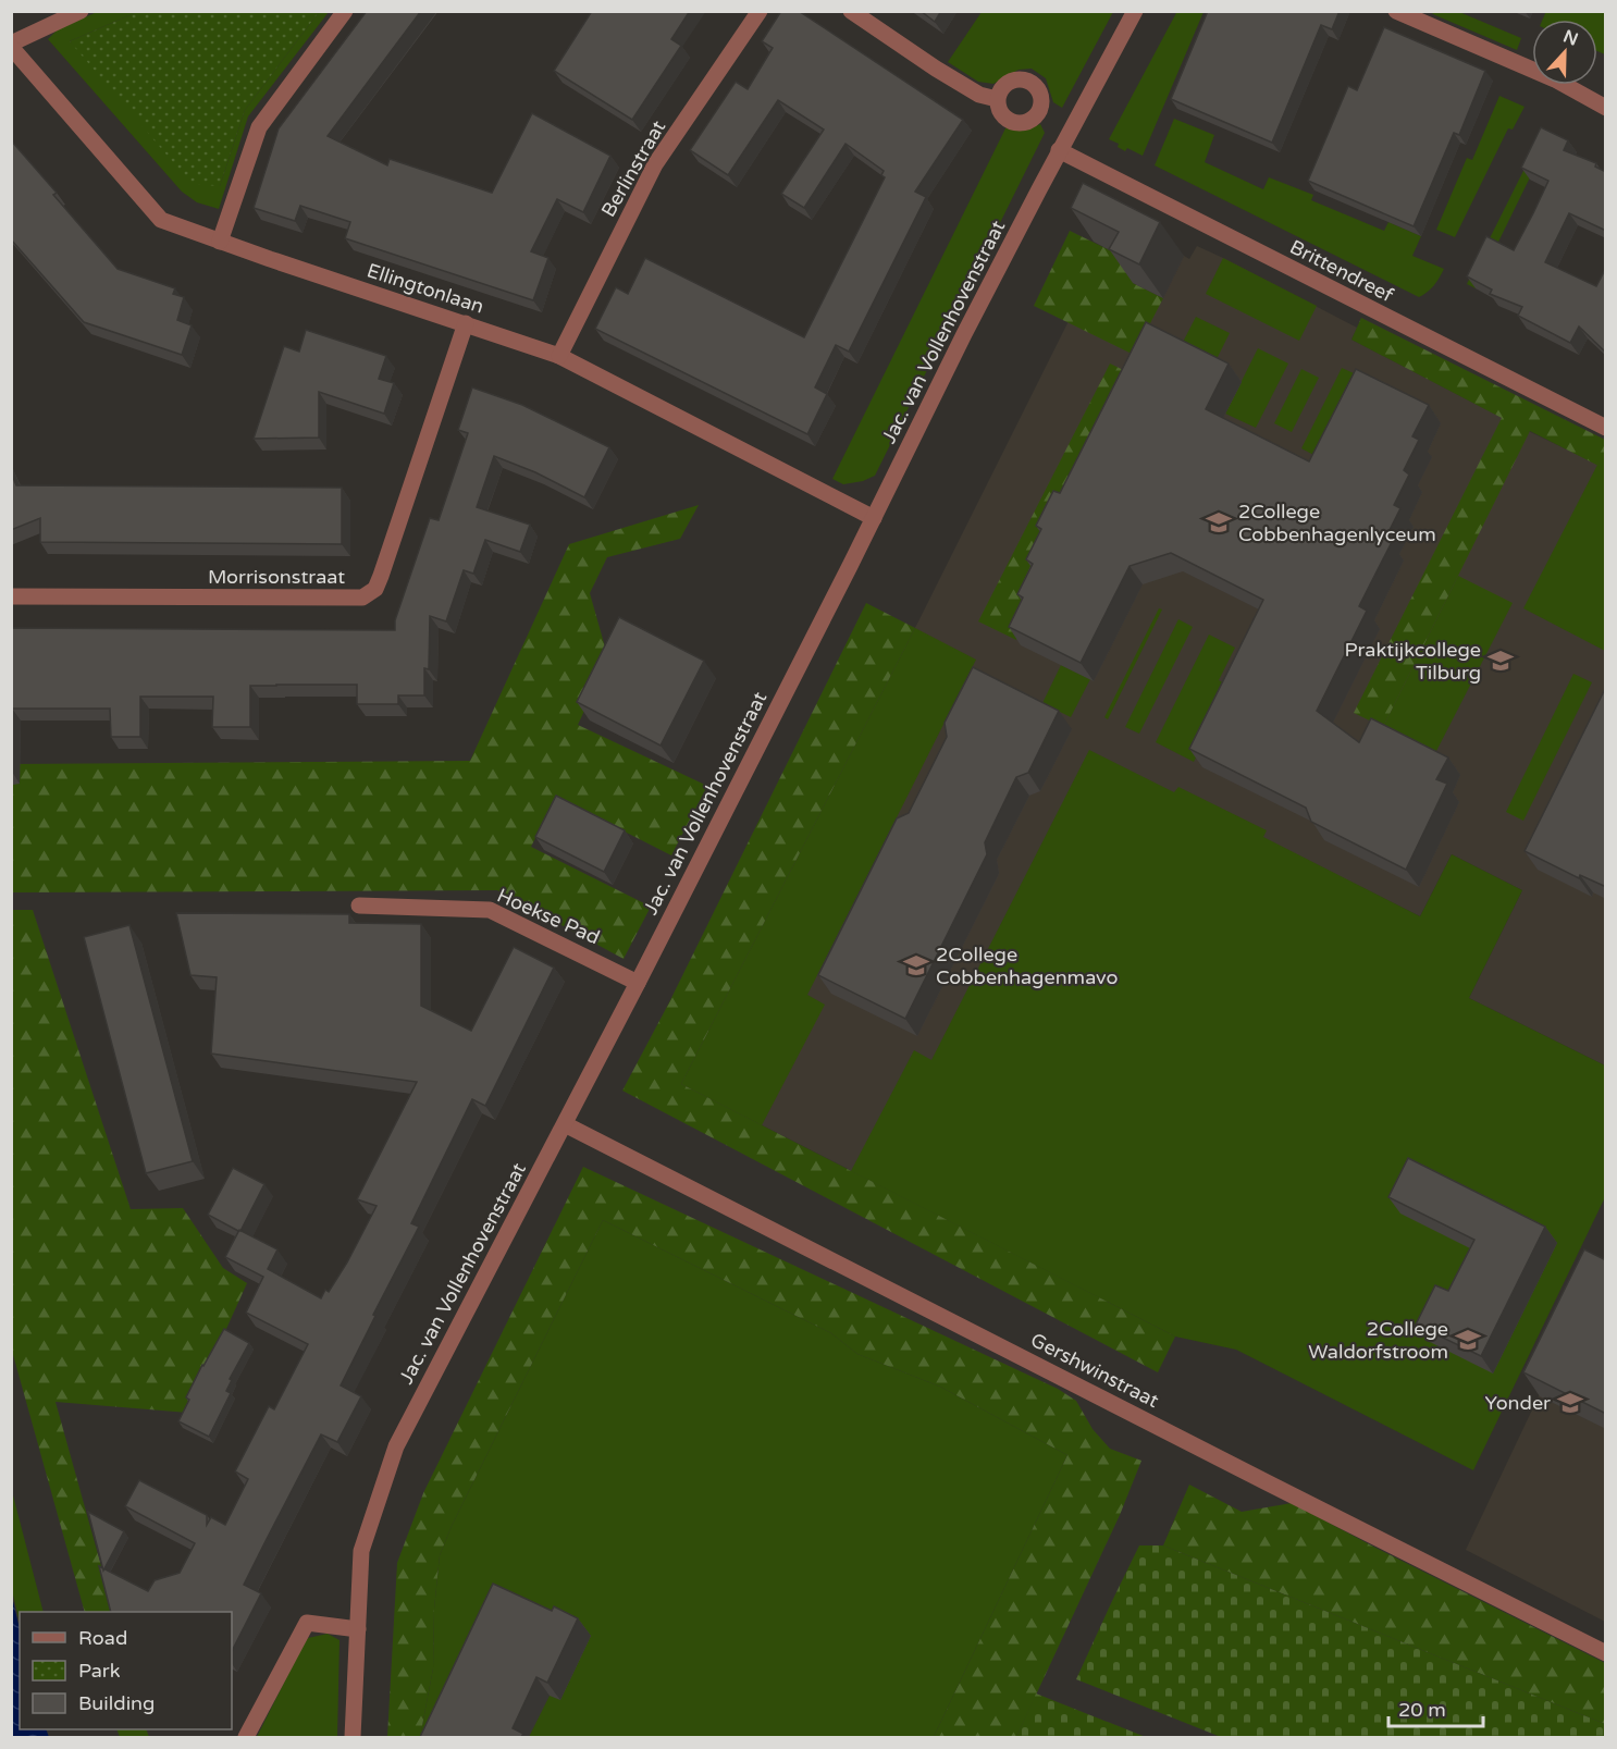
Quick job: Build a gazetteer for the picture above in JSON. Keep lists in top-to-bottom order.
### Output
{
  "streets": {
    "street": [
      "Berlinstraat",
      "Brittendreef",
      "Ellingtonlaan",
      "Jac. van Vollenhovenstraat",
      "Morrisonstraat",
      "Hoekse Pad",
      "Gershwinstraat"
    ]
  },
  "crossings": [
    ["Berlinstraat", "Ellingtonlaan"],
    ["Brittendreef", "Jac. van Vollenhovenstraat"],
    ["Ellingtonlaan", "Jac. van Vollenhovenstraat"],
    ["Ellingtonlaan", "Morrisonstraat"],
    ["Jac. van Vollenhovenstraat", "Hoekse Pad"],
    ["Jac. van Vollenhovenstraat", "Gershwinstraat"]
  ],
  "places": {
    "school or university": [
      "2College Cobbenhagenlyceum",
      "Praktijkcollege Tilburg",
      "2College Cobbenhagenmavo",
      "2College Waldorfstroom",
      "Yonder"
    ]
  },
  "legend": ["Road", "Park", "Building"],
  "scale_bar": "20 m",
  "north": "top"
}
